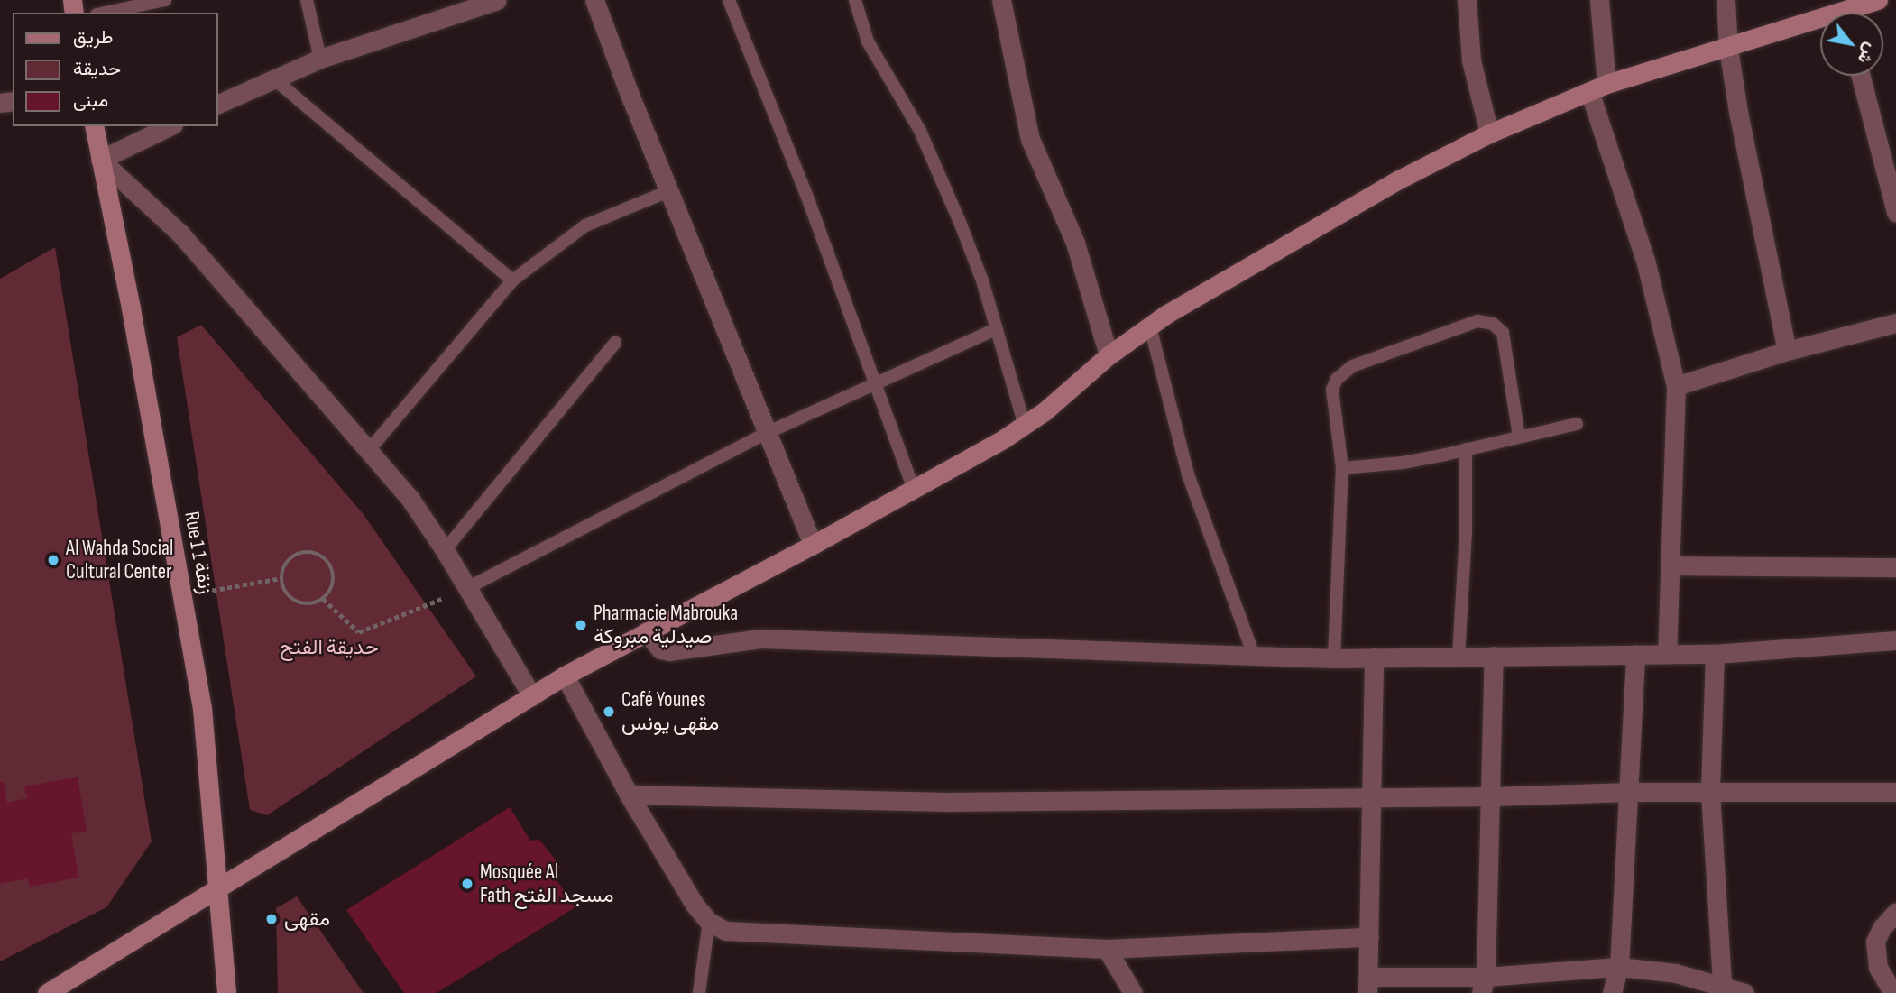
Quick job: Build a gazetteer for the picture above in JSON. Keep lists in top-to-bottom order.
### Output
{
  "streets": {
    "street": ["Rue 1 زنقة 1"]
  },
  "parks": ["حديقة الفتح"],
  "places": [
    "Al Wahda Social Cultural Center",
    "Pharmacie Mabrouka صيدلية مبروكة",
    "Café Younes مقهى يونس",
    "Mosquée Al Fath مسجد الفتح",
    "مقهى"
  ],
  "legend": ["طريق", "حديقة", "مبنى"],
  "north": "bottom right"
}
